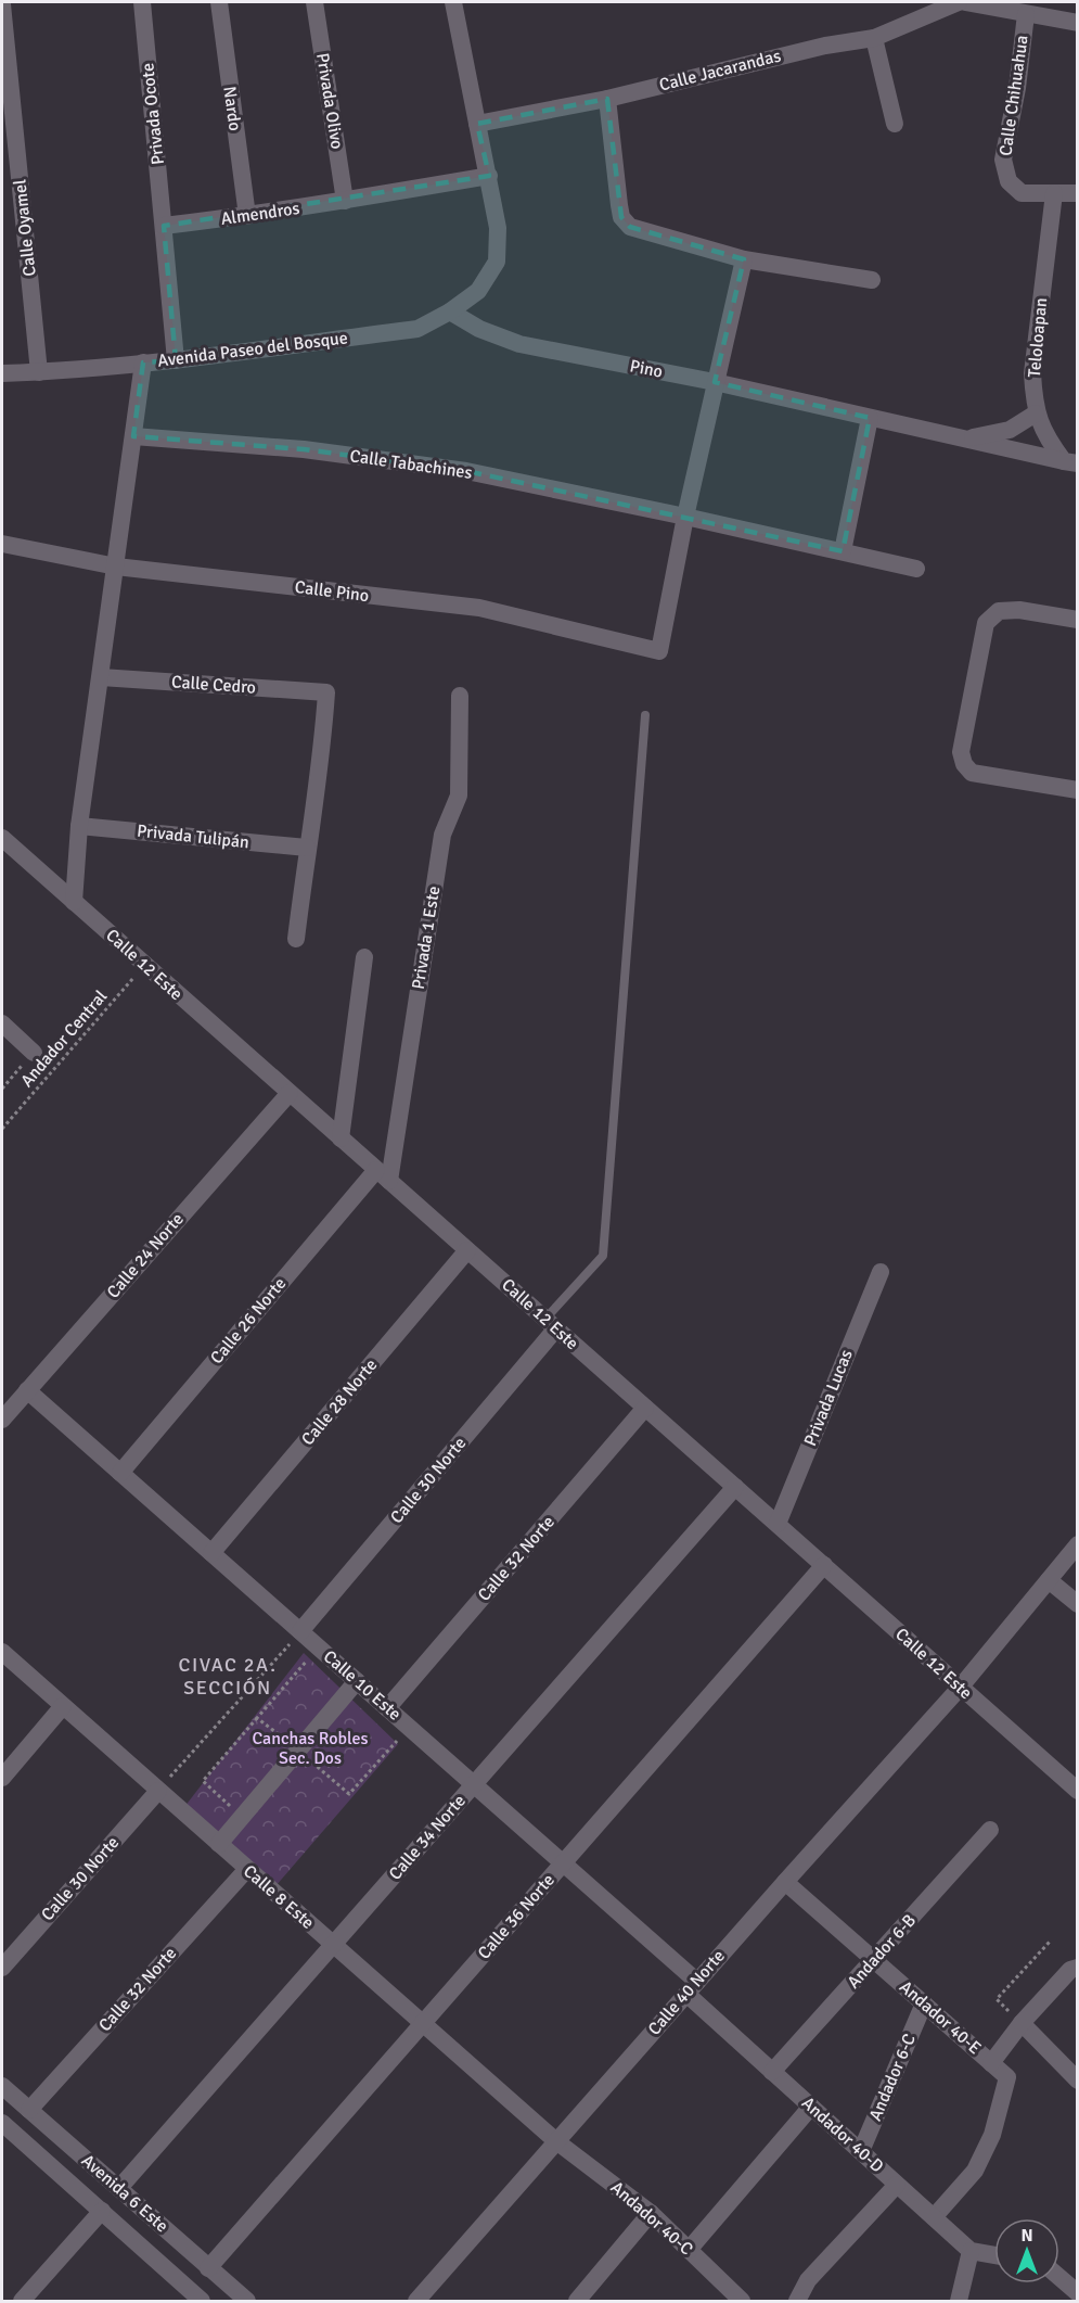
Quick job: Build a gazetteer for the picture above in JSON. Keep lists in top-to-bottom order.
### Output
{
  "streets": {
    "street": [
      "Calle Jacarandas",
      "Calle Chihuahua",
      "Privada Olivo",
      "Nardo",
      "Privada Ocote",
      "Almendros",
      "Calle Oyamel",
      "Teloloapan",
      "Avenida Paseo del Bosque",
      "Pino",
      "Calle Tabachines",
      "Calle Pino",
      "Calle Cedro",
      "Privada Tulipán",
      "Privada 1 Este",
      "Calle 12 Este",
      "Calle 24 Norte",
      "Calle 26 Norte",
      "Privada Lucas",
      "Calle 28 Norte",
      "Calle 30 Norte",
      "Calle 32 Norte",
      "Calle 10 Este",
      "Calle 34 Norte",
      "Calle 8 Este",
      "Calle 36 Norte",
      "Andador 6-B",
      "Calle 40 Norte",
      "Andador 40-E",
      "Andador 6-C",
      "Andador 40-D",
      "Avenida 6 Este",
      "Andador 40-C"
    ],
    "path": ["Andador Central"]
  },
  "crossings": [
    ["Calle Jacarandas", "Avenida Paseo del Bosque"],
    ["Calle Chihuahua", "Teloloapan"],
    ["Privada Olivo", "Almendros"],
    ["Nardo", "Almendros"],
    ["Privada Ocote", "Almendros"],
    ["Almendros", "Avenida Paseo del Bosque"],
    ["Teloloapan", "Pino"],
    ["Avenida Paseo del Bosque", "Pino"],
    ["Avenida Paseo del Bosque", "Calle Tabachines"],
    ["Avenida Paseo del Bosque", "Calle Pino"],
    ["Avenida Paseo del Bosque", "Calle Cedro"],
    ["Avenida Paseo del Bosque", "Privada Tulipán"],
    ["Avenida Paseo del Bosque", "Calle 12 Este"],
    ["Calle Tabachines", "Calle Pino"],
    ["Calle Cedro", "Privada Tulipán"],
    ["Privada 1 Este", "Calle 12 Este"],
    ["Privada 1 Este", "Calle 26 Norte"],
    ["Calle 12 Este", "Andador Central"],
    ["Calle 12 Este", "Calle 24 Norte"],
    ["Calle 12 Este", "Calle 26 Norte"],
    ["Calle 12 Este", "Privada Lucas"],
    ["Calle 12 Este", "Calle 28 Norte"],
    ["Calle 12 Este", "Calle 30 Norte"],
    ["Calle 12 Este", "Calle 32 Norte"],
    ["Calle 12 Este", "Calle 34 Norte"],
    ["Calle 12 Este", "Calle 36 Norte"],
    ["Calle 12 Este", "Calle 40 Norte"],
    ["Calle 24 Norte", "Calle 10 Este"],
    ["Calle 26 Norte", "Calle 10 Este"],
    ["Calle 28 Norte", "Calle 10 Este"],
    ["Calle 30 Norte", "Calle 10 Este"],
    ["Calle 30 Norte", "Calle 8 Este"],
    ["Calle 32 Norte", "Calle 10 Este"],
    ["Calle 32 Norte", "Calle 8 Este"],
    ["Calle 32 Norte", "Avenida 6 Este"],
    ["Calle 10 Este", "Calle 34 Norte"],
    ["Calle 10 Este", "Calle 36 Norte"],
    ["Calle 10 Este", "Calle 40 Norte"],
    ["Calle 10 Este", "Andador 40-D"],
    ["Calle 34 Norte", "Calle 8 Este"],
    ["Calle 34 Norte", "Avenida 6 Este"],
    ["Calle 8 Este", "Calle 36 Norte"],
    ["Calle 8 Este", "Calle 40 Norte"],
    ["Calle 8 Este", "Andador 40-C"],
    ["Calle 36 Norte", "Avenida 6 Este"],
    ["Andador 6-B", "Andador 40-E"],
    ["Andador 6-B", "Andador 40-D"],
    ["Calle 40 Norte", "Andador 40-E"],
    ["Calle 40 Norte", "Andador 40-D"],
    ["Calle 40 Norte", "Andador 40-C"],
    ["Andador 40-E", "Andador 6-C"],
    ["Andador 40-E", "Andador 40-D"],
    ["Andador 6-C", "Andador 40-D"]
  ],
  "districts": ["CIVAC 2A. SECCIÓN"],
  "parks": ["Canchas Robles Sec. Dos"],
  "north": "top"
}
